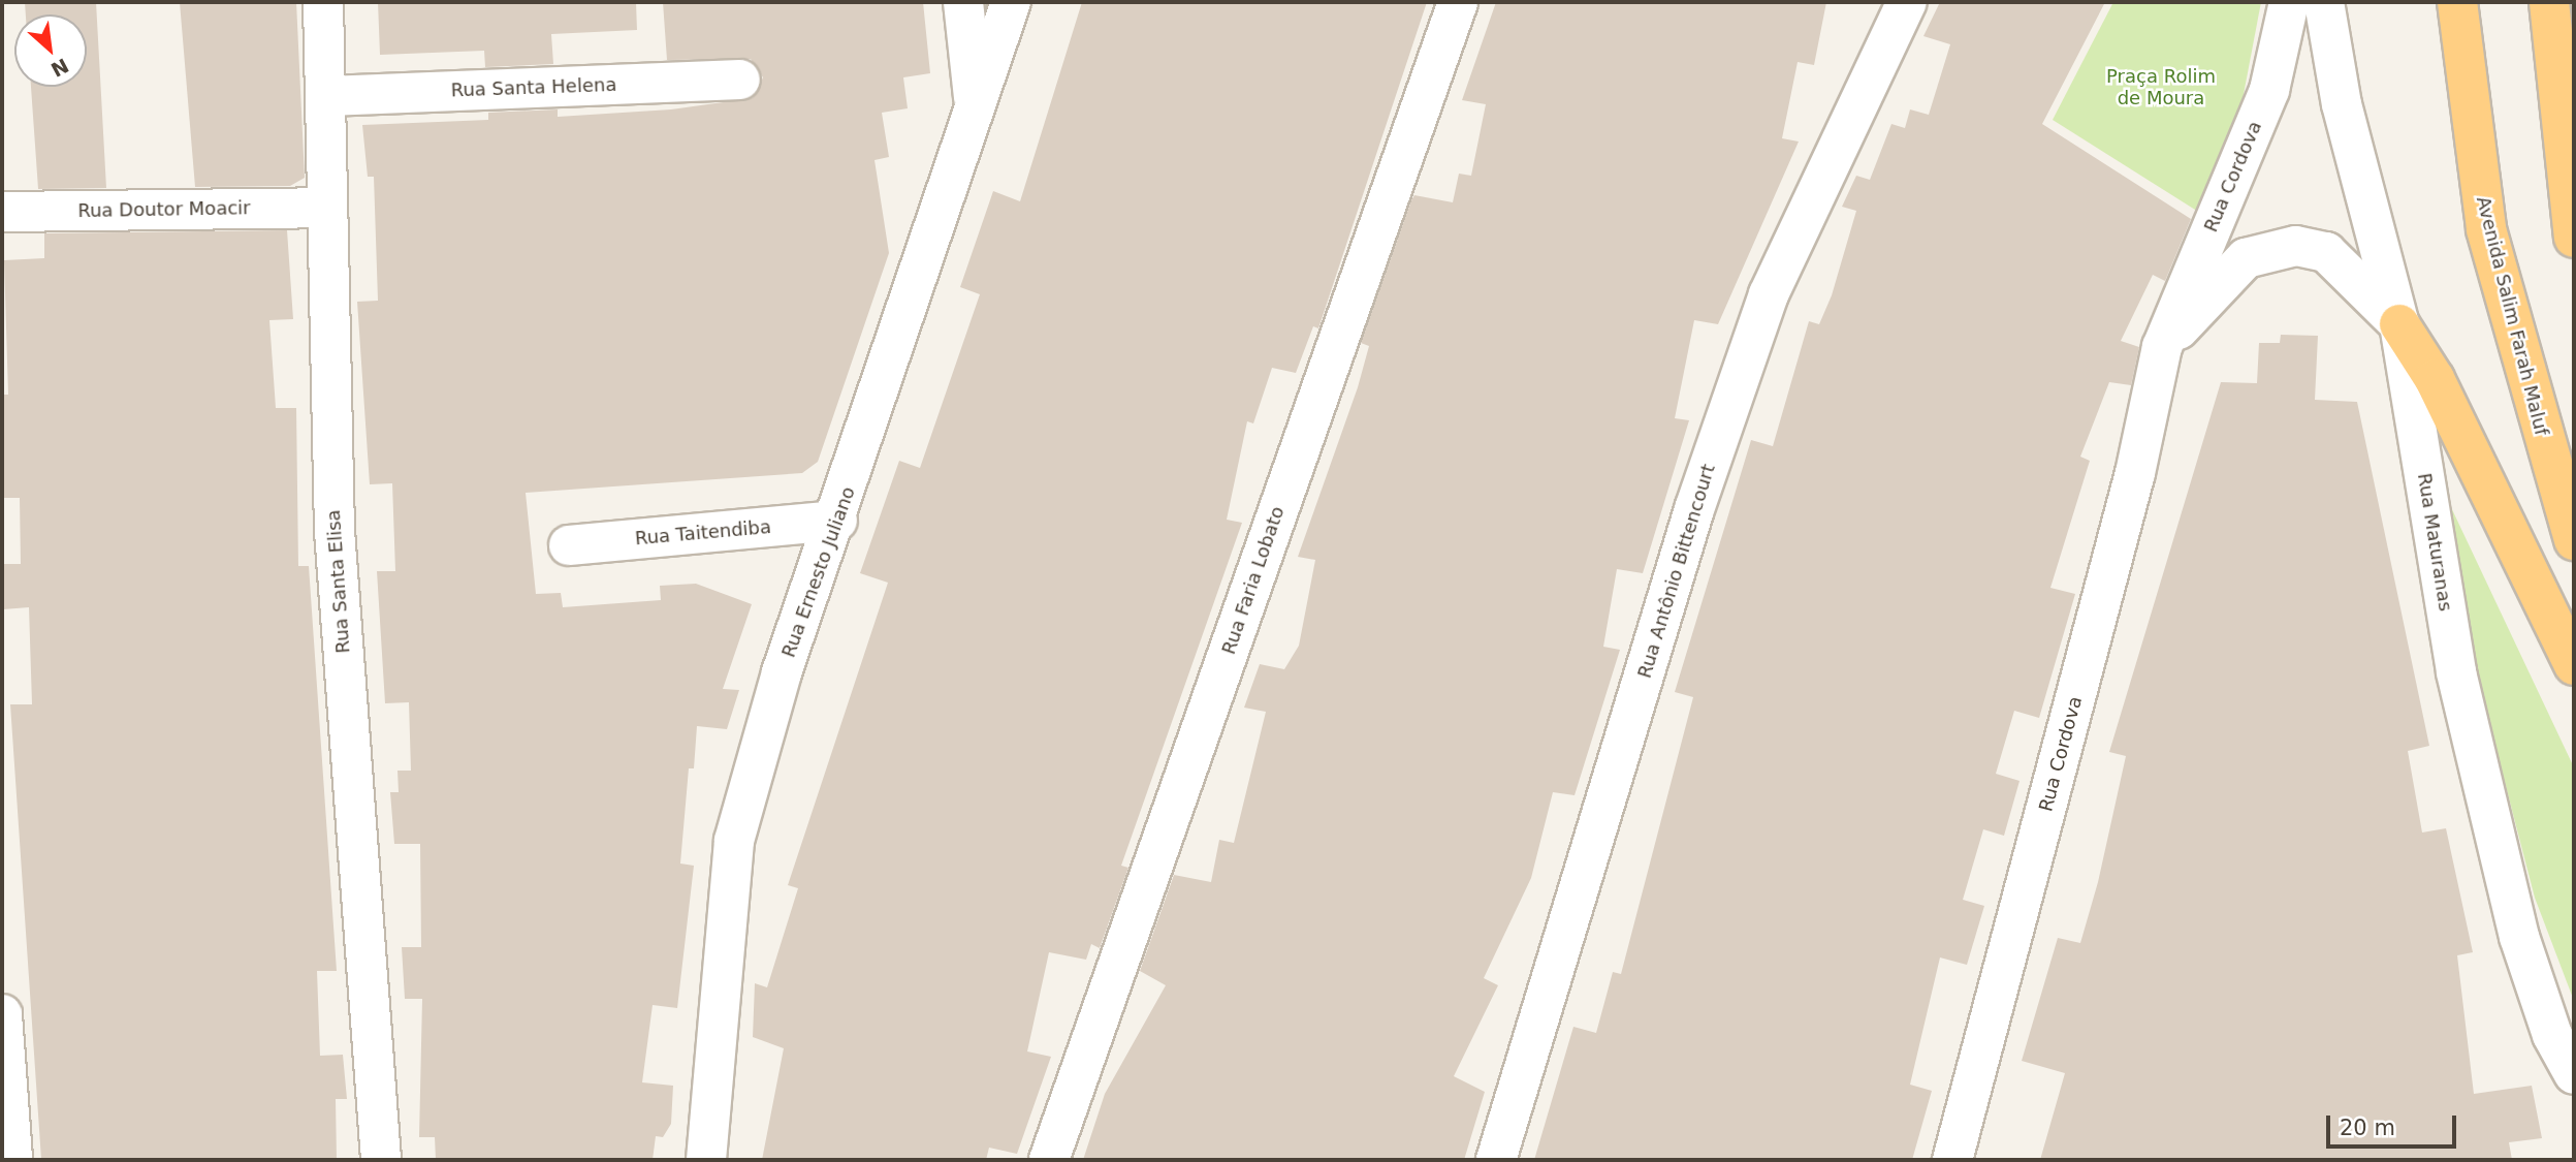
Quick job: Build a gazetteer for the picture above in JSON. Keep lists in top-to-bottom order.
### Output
{
  "streets": {
    "highway": ["Avenida Salim Farah Maluf"],
    "street": [
      "Rua Santa Helena",
      "Rua Cordova",
      "Rua Doutor Moacir",
      "Rua Taitendiba",
      "Rua Maturanas",
      "Rua Antônio Bittencourt",
      "Rua Ernesto Juliano",
      "Rua Faria Lobato",
      "Rua Santa Elisa"
    ]
  },
  "crossings": [
    ["Rua Santa Helena", "Rua Santa Elisa"],
    ["Rua Doutor Moacir", "Rua Santa Elisa"],
    ["Rua Taitendiba", "Rua Ernesto Juliano"]
  ],
  "parks": ["Praça Rolim de Moura"],
  "scale_bar": "20 m",
  "north": "bottom right"
}
